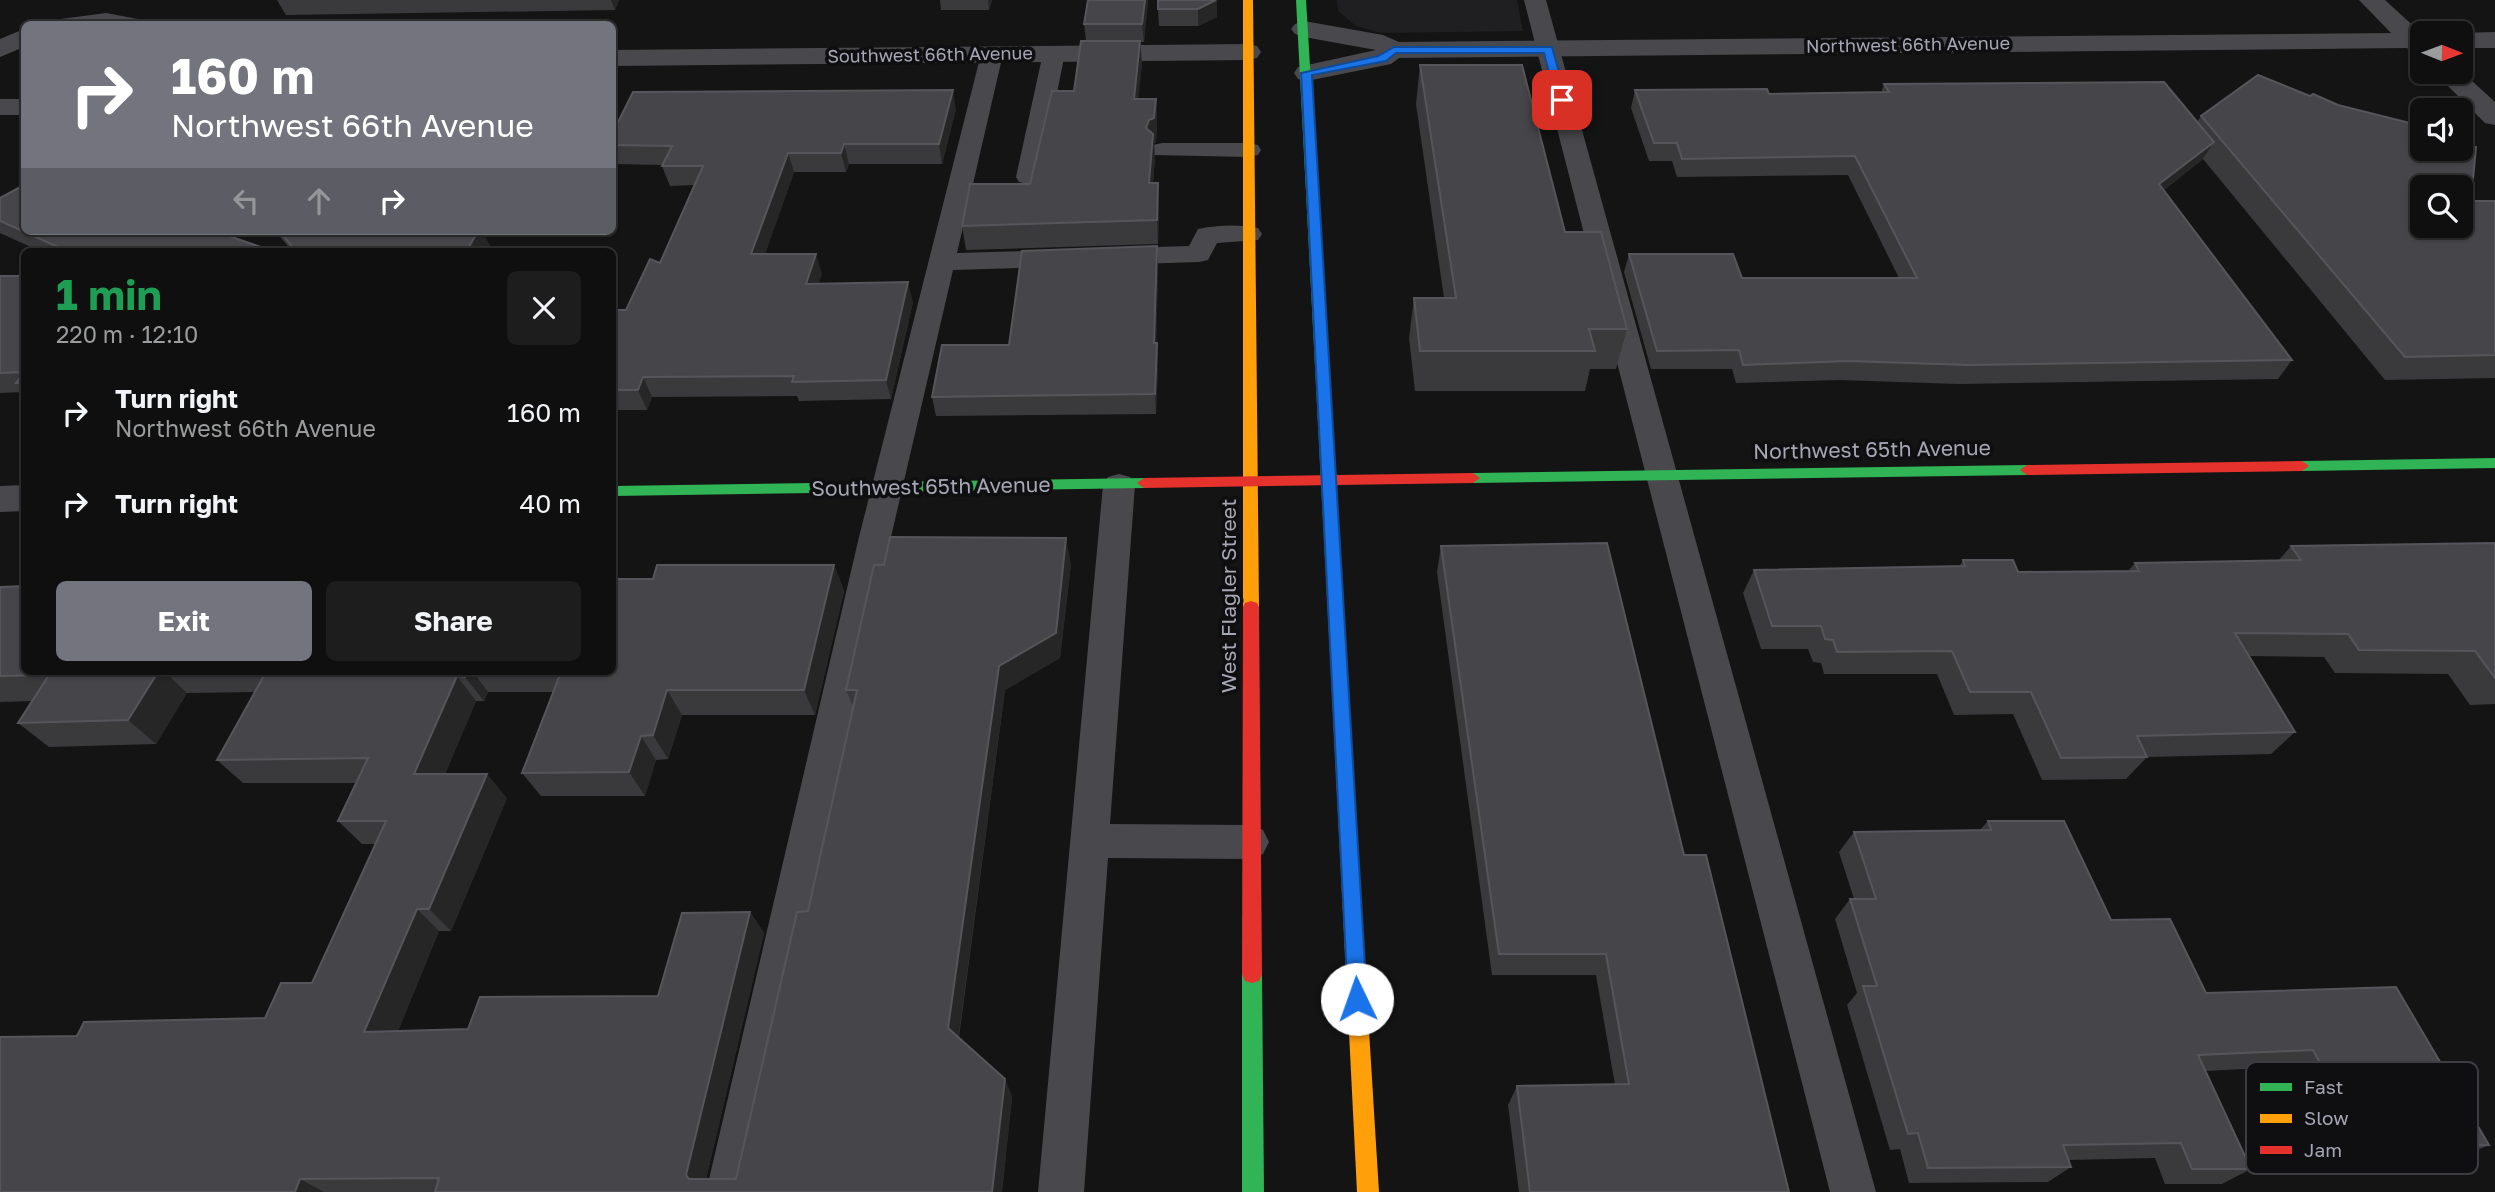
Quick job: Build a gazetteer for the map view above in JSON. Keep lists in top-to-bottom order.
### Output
{
  "streets": {
    "main road": ["Northwest 65th Avenue", "Southwest 65th Avenue", "West Flagler Street"],
    "street": ["Northwest 66th Avenue", "Southwest 66th Avenue"]
  },
  "crossings": [
    ["Southwest 66th Avenue", "West Flagler Street"],
    ["Northwest 65th Avenue", "Southwest 65th Avenue"],
    ["Northwest 65th Avenue", "West Flagler Street"],
    ["Southwest 65th Avenue", "West Flagler Street"]
  ],
  "legend": ["Fast", "Slow", "Jam"],
  "north": "right",
  "page": {
    "turn": ["160 m", "Northwest 66th Avenue"],
    "heading": ["1 min", "220 m · 12:10"],
    "list": [
      {
        "name": "Turn right",
        "note": "Northwest 66th Avenue",
        "value": "160 m"
      },
      {
        "name": "Turn right",
        "value": "40 m"
      }
    ],
    "buttons": ["Exit", "Share"]
  }
}
